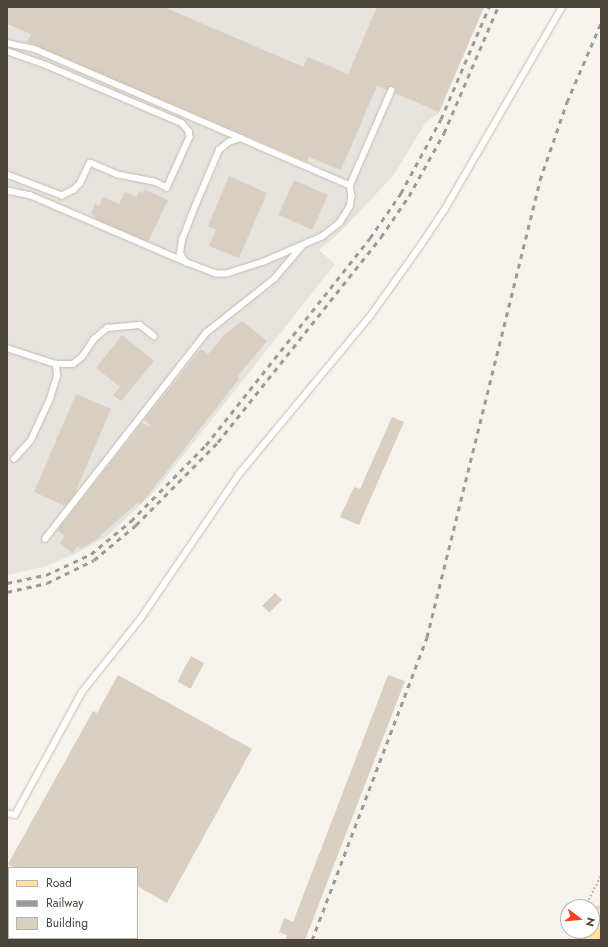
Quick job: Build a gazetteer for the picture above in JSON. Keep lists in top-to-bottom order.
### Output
{
  "legend": ["Road", "Railway", "Building"],
  "north": "right"
}
